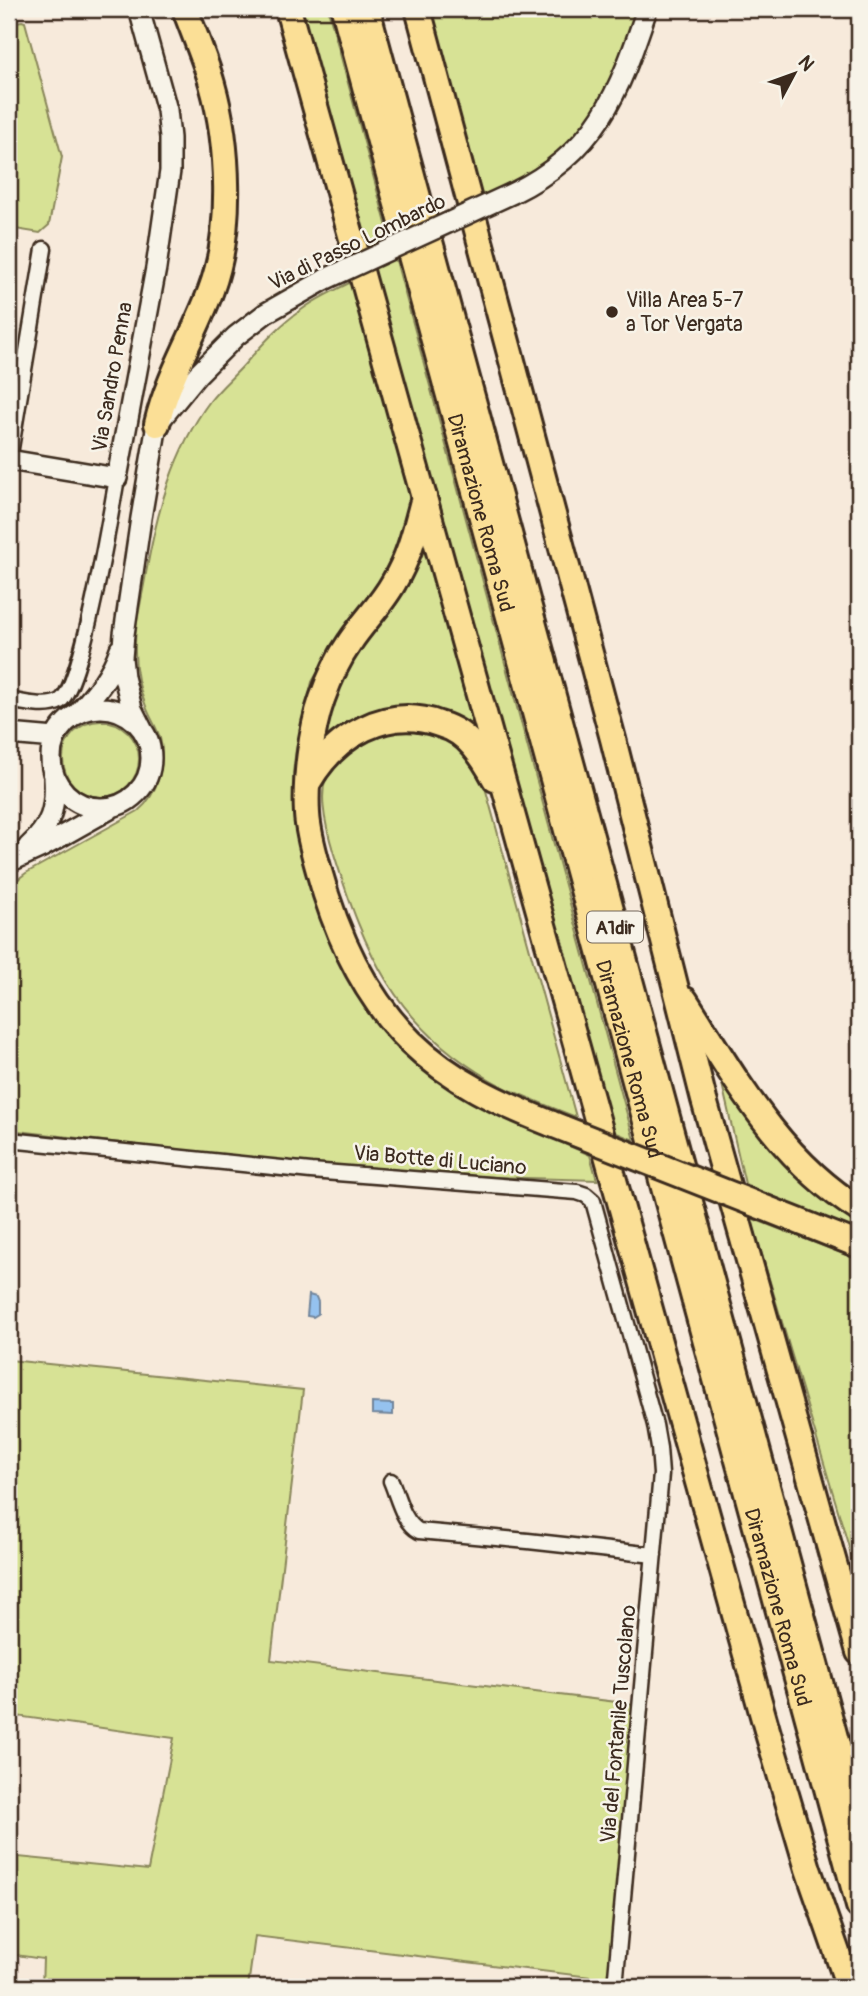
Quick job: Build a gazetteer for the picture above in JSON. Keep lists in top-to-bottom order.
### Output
{
  "streets": {
    "highway": ["Diramazione Roma Sud", "A1dir"],
    "street": [
      "Via di Passo Lombardo",
      "Via Sandro Penna",
      "Via Botte di Luciano",
      "Via del Fontanile Tuscolano"
    ]
  },
  "crossings": [
    ["Via Botte di Luciano", "Via del Fontanile Tuscolano"]
  ],
  "places": ["Villa Area 5-7 a Tor Vergata"],
  "north": "top right"
}
